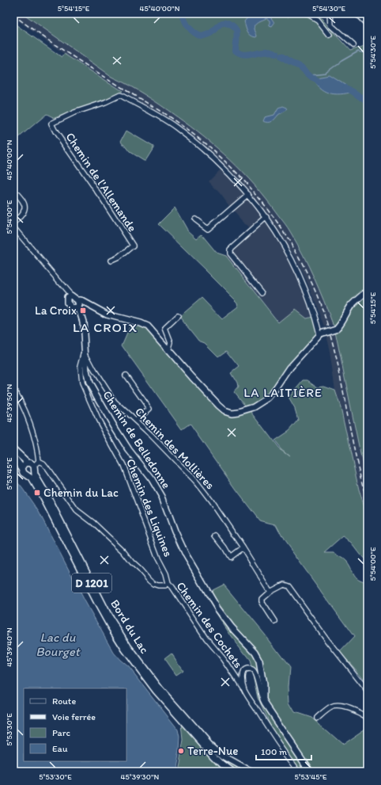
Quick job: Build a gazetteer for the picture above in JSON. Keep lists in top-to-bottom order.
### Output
{
  "streets": {
    "main road": ["Chemin de Belledonne", "D 1201", "Bord du Lac"],
    "street": [
      "Chemin de l'Allemande",
      "Chemin des Mollières",
      "Chemin des Liquines",
      "Chemin des Cochets"
    ]
  },
  "crossings": [
    ["Chemin de Belledonne", "Chemin des Mollières"],
    ["Chemin de Belledonne", "Chemin des Liquines"],
    ["Chemin de Belledonne", "Chemin des Cochets"],
    ["Chemin des Mollières", "Chemin des Liquines"],
    ["Chemin des Liquines", "Chemin des Cochets"],
    ["D 1201", "Bord du Lac"]
  ],
  "districts": ["LA CROIX", "LA LAITIÈRE"],
  "water": ["Lac du Bourget"],
  "places": {
    "transit": ["La Croix", "Chemin du Lac"],
    "other": ["Terre-Nue"]
  },
  "legend": [
    "Route",
    "Voie ferrée",
    "Parc",
    "Eau"
  ],
  "scale_bar": "100 m",
  "coordinates": [
    "5°54'15\"E",
    "45°40'00\"N",
    "5°54'30\"E",
    "5°54'00\"E",
    "45°39'50\"N",
    "5°53'45\"E",
    "45°39'40\"N",
    "5°53'30\"E",
    "45°39'30\"N"
  ]
}
